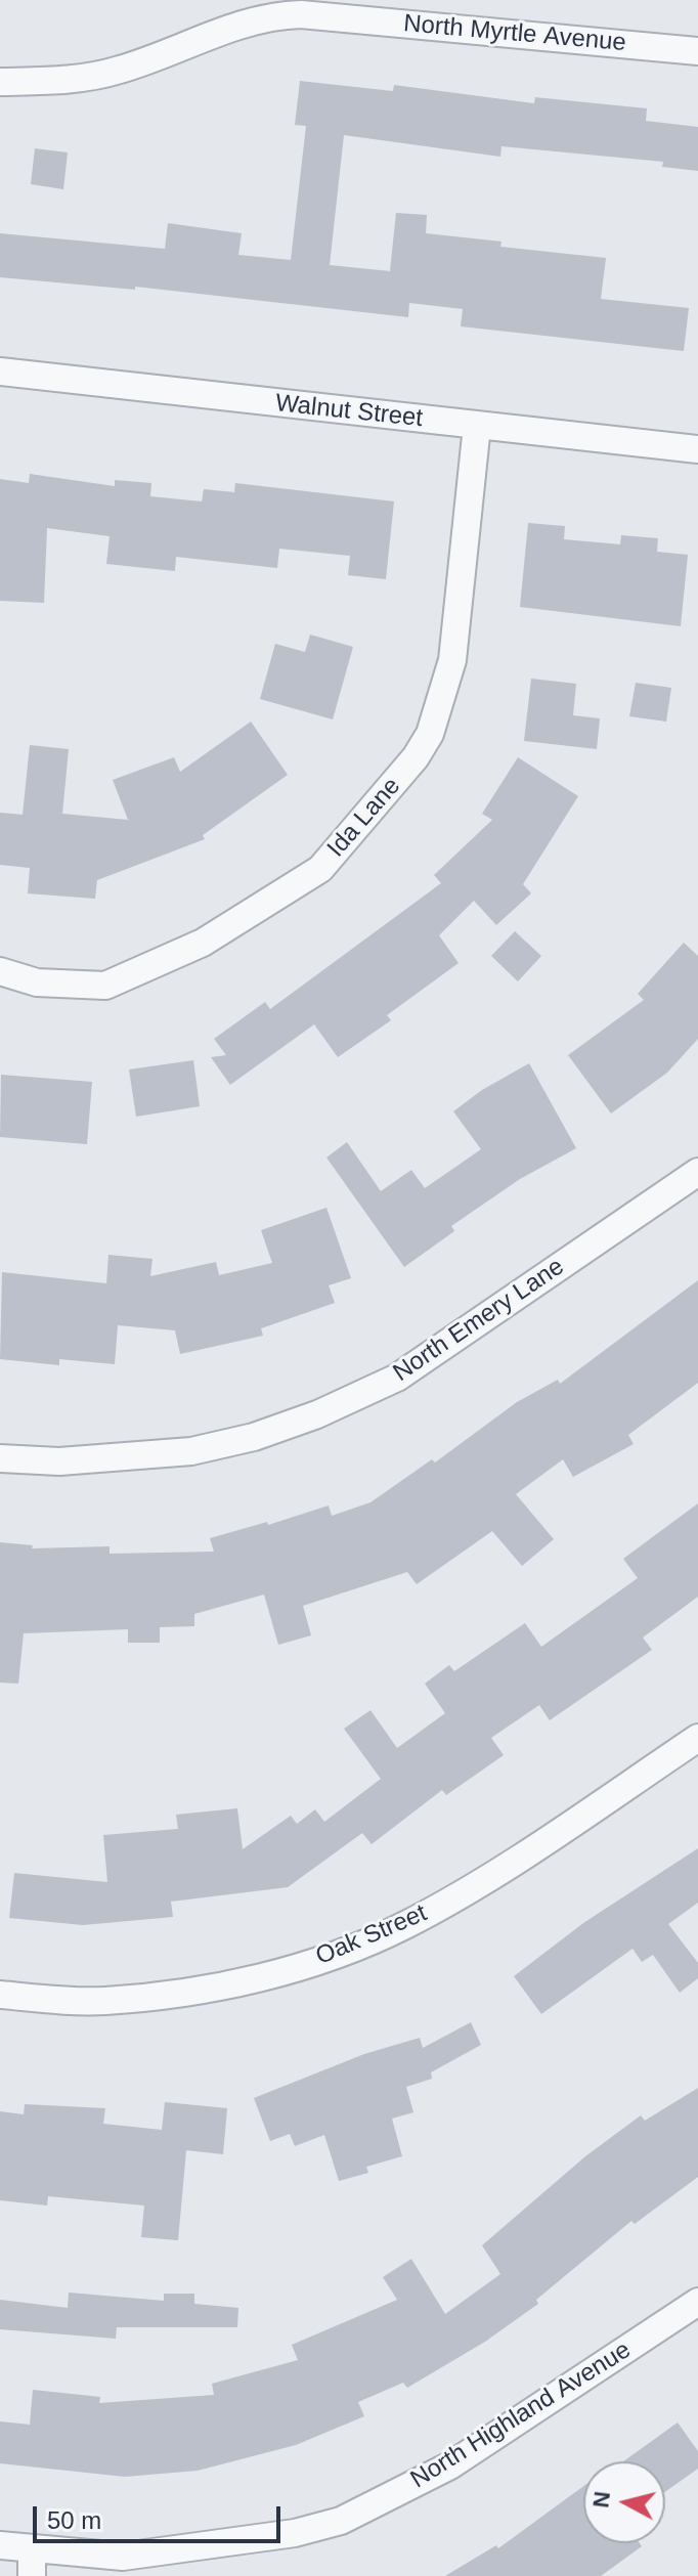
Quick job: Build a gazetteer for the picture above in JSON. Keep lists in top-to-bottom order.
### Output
{
  "streets": {
    "street": [
      "North Myrtle Avenue",
      "Walnut Street",
      "Ida Lane",
      "North Emery Lane",
      "Oak Street",
      "North Highland Avenue"
    ]
  },
  "crossings": [
    ["Walnut Street", "Ida Lane"]
  ],
  "scale_bar": "50 m",
  "north": "left"
}
